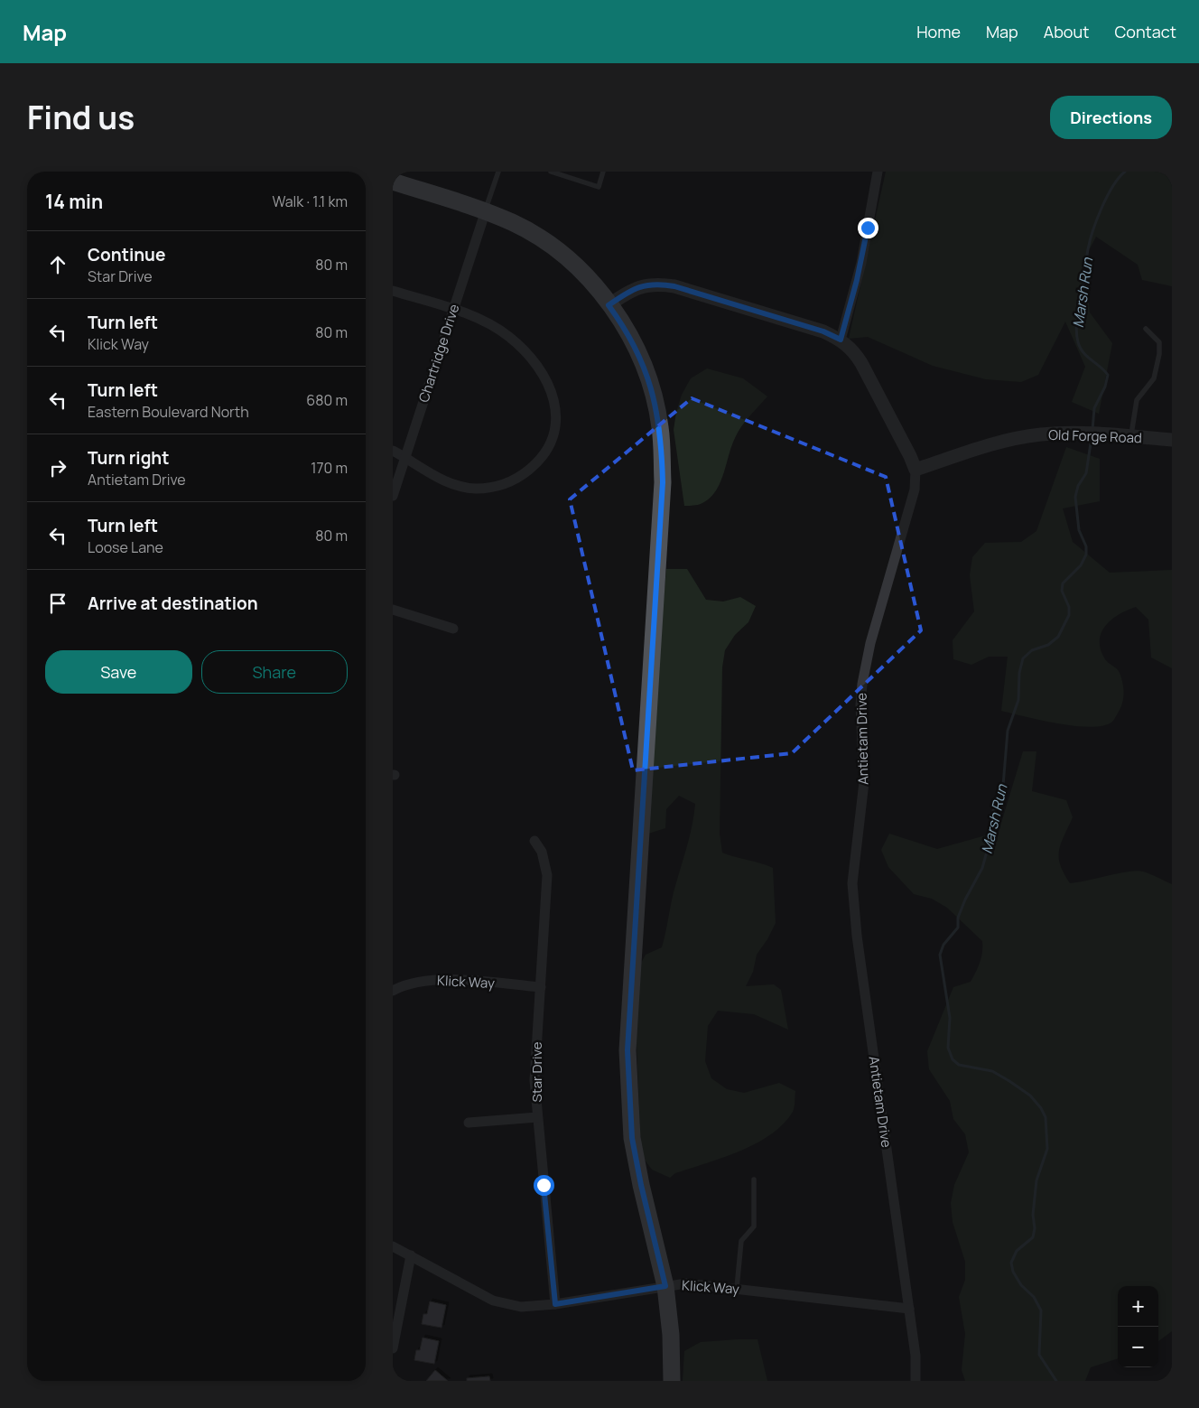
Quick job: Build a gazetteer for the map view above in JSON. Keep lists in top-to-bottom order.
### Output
{
  "streets": {
    "street": [
      "Chartridge Drive",
      "Old Forge Road",
      "Antietam Drive",
      "Klick Way",
      "Star Drive"
    ]
  },
  "crossings": [
    ["Old Forge Road", "Antietam Drive"],
    ["Antietam Drive", "Klick Way"],
    ["Klick Way", "Star Drive"]
  ],
  "water": ["Marsh Run"],
  "page": {
    "header": "Map",
    "nav": [
      "Home",
      "Map",
      "About",
      "Contact"
    ],
    "title": "Find us",
    "buttons": [
      "Directions",
      ["Save", "Share"]
    ],
    "heading": ["14 min", "Walk · 1.1 km"],
    "list": [
      ["Continue", "Star Drive", "80 m"],
      ["Turn left", "Klick Way", "80 m"],
      ["Turn left", "Eastern Boulevard North", "680 m"],
      ["Turn right", "Antietam Drive", "170 m"],
      ["Turn left", "Loose Lane", "80 m"],
      "Arrive at destination"
    ],
    "map_buttons": ["+", "−"]
  }
}
